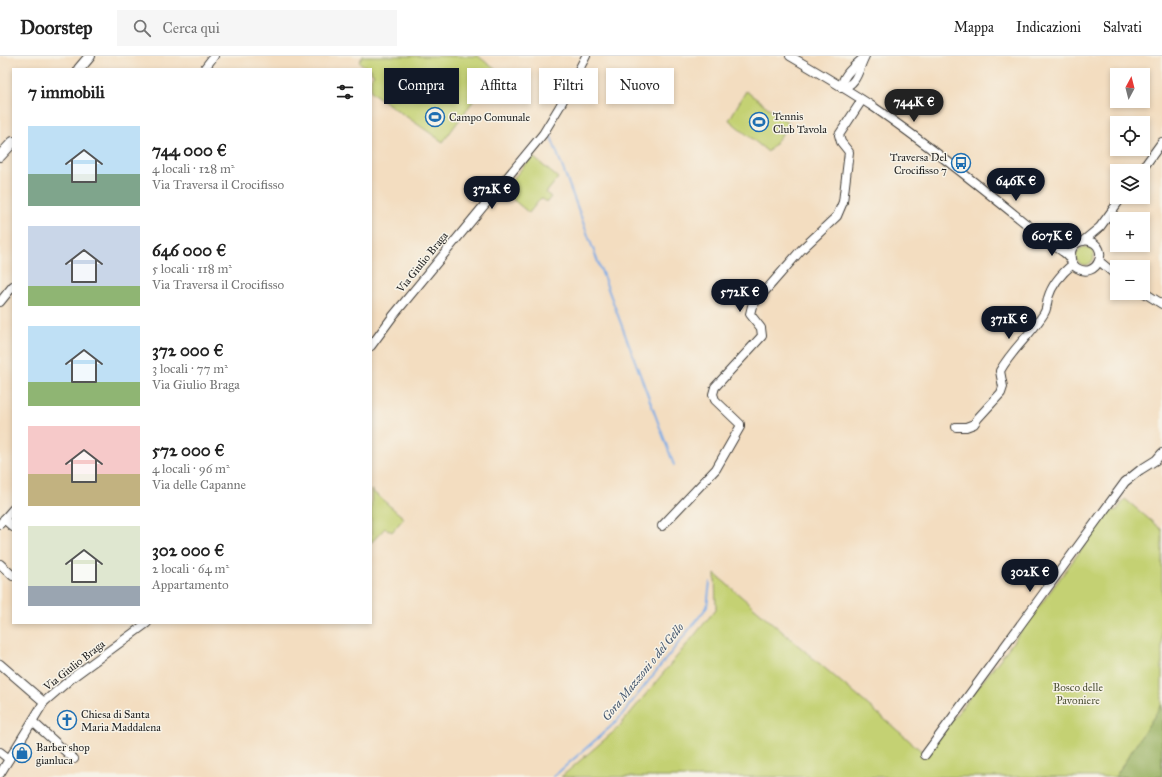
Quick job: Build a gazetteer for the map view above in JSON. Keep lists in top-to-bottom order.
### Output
{
  "streets": {
    "street": ["Via Giulio Braga"]
  },
  "water": ["Gora Mazzoni o del Gello"],
  "parks": ["Bosco delle Pavoniere"],
  "places": {
    "sports": ["Campo Comunale", "Tennis Club Tavola"],
    "bus stop": ["Traversa Del Crocifisso 7"],
    "church": ["Chiesa di Santa Maria Maddalena"],
    "shop": ["Barber shop gianluca"]
  },
  "north": "top",
  "page": {
    "header": "Doorstep",
    "search": "Cerca qui",
    "nav": ["Mappa", "Indicazioni", "Salvati"],
    "map_buttons": ["+", "−"],
    "chip": [
      "Compra",
      "Affitta",
      "Filtri",
      "Nuovo"
    ],
    "heading": "7 immobili",
    "price": [
      "744K €",
      "646K €",
      "372K €",
      "607K €",
      "572K €",
      "371K €",
      "302K €"
    ],
    "list": [
      {
        "name": "744 000 €",
        "note": "4 locali · 128 m² · Via Traversa il Crocifisso"
      },
      {
        "name": "646 000 €",
        "note": "5 locali · 118 m² · Via Traversa il Crocifisso"
      },
      {
        "name": "372 000 €",
        "note": "3 locali · 77 m² · Via Giulio Braga"
      },
      {
        "name": "572 000 €",
        "note": "4 locali · 96 m² · Via delle Capanne"
      },
      {
        "name": "302 000 €",
        "note": "2 locali · 64 m² · Appartamento"
      }
    ]
  }
}
